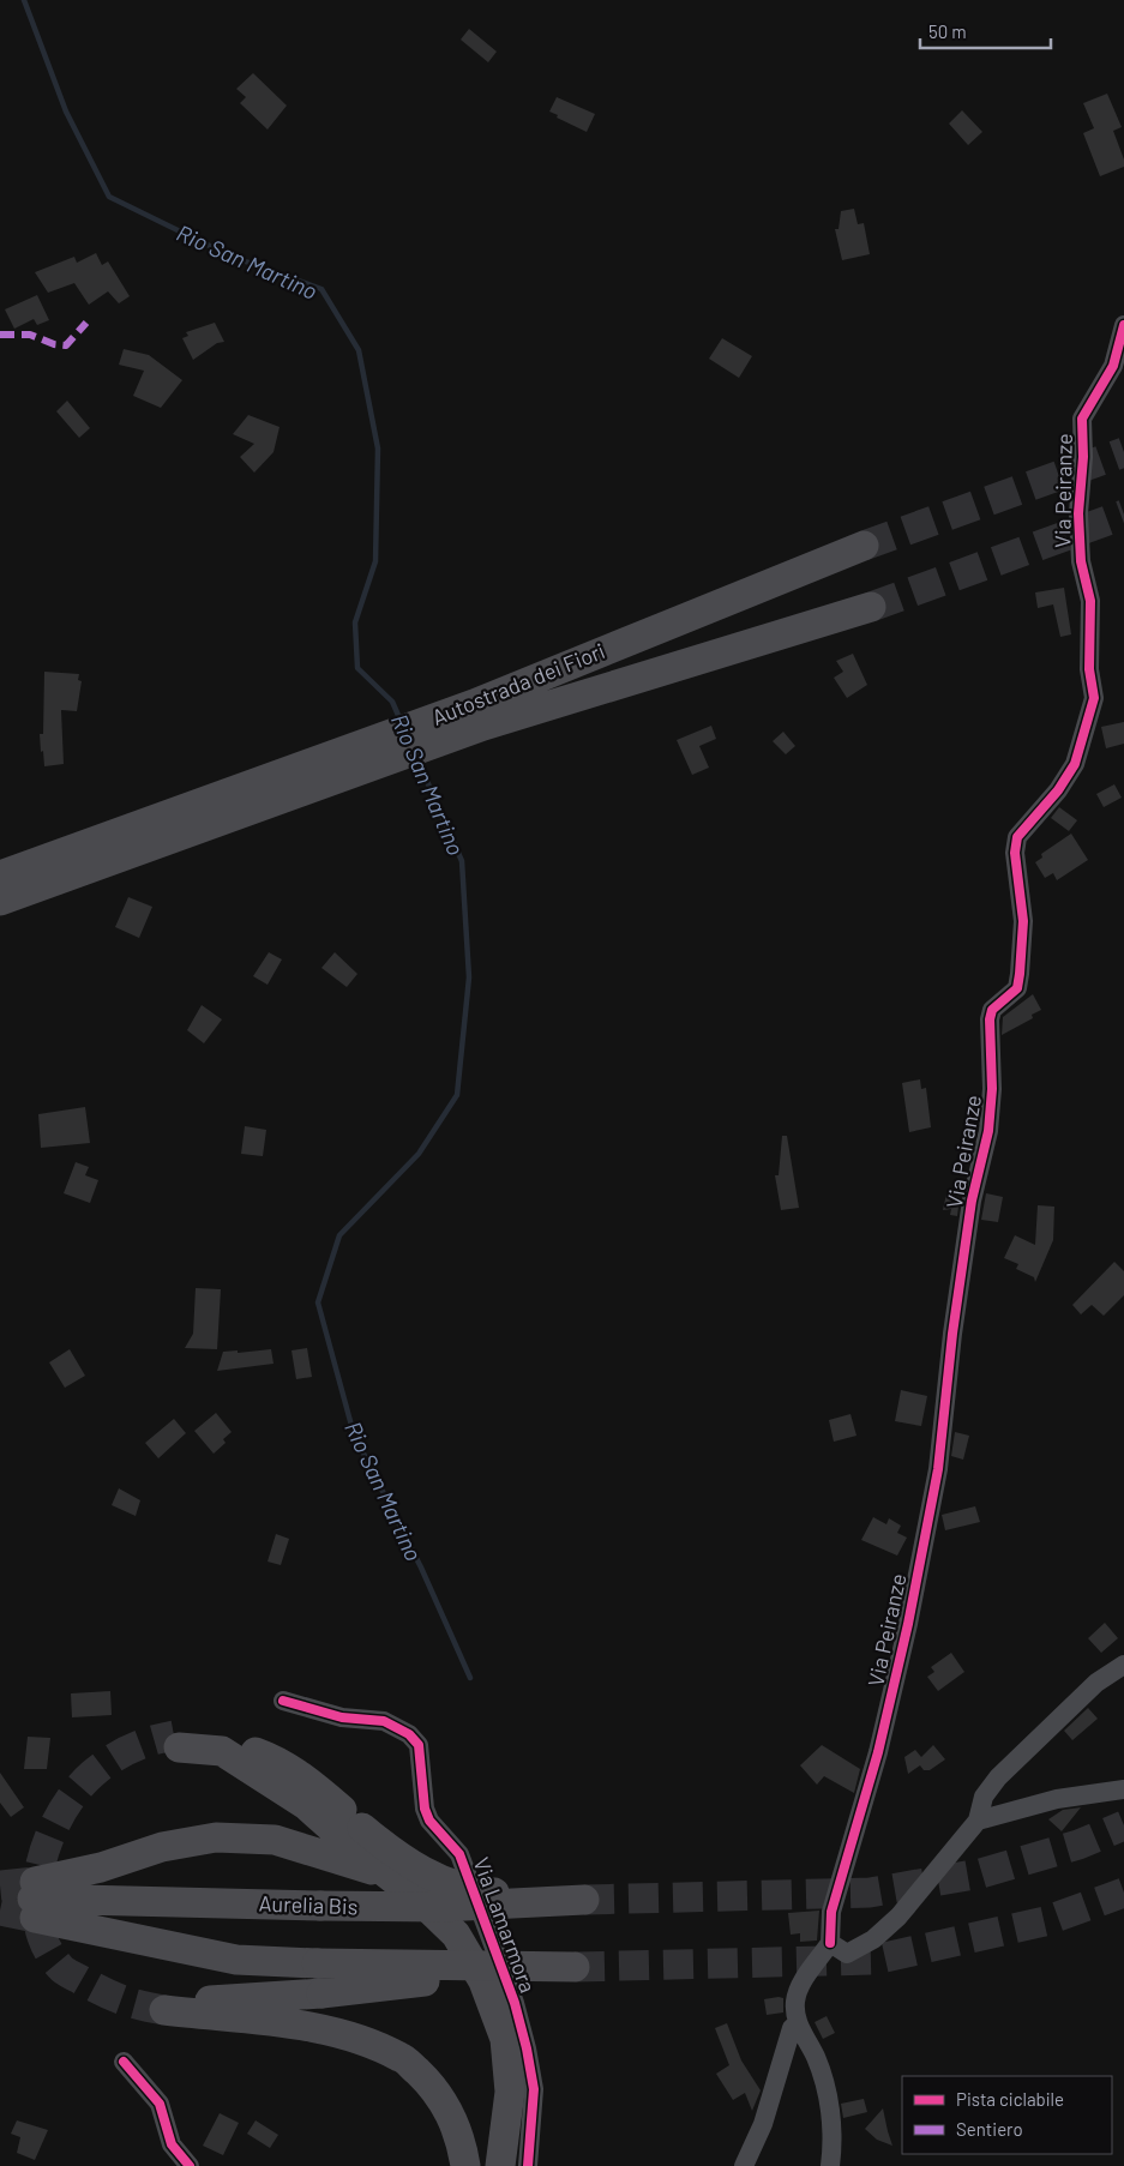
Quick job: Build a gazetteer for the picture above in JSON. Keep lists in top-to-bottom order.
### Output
{
  "streets": {
    "highway": ["Autostrada dei Fiori", "Aurelia Bis"],
    "street": ["Via Peiranze", "Via Lamarmora"]
  },
  "water": ["Rio San Martino"],
  "legend": ["Pista ciclabile", "Sentiero"],
  "scale_bar": "50 m"
}
